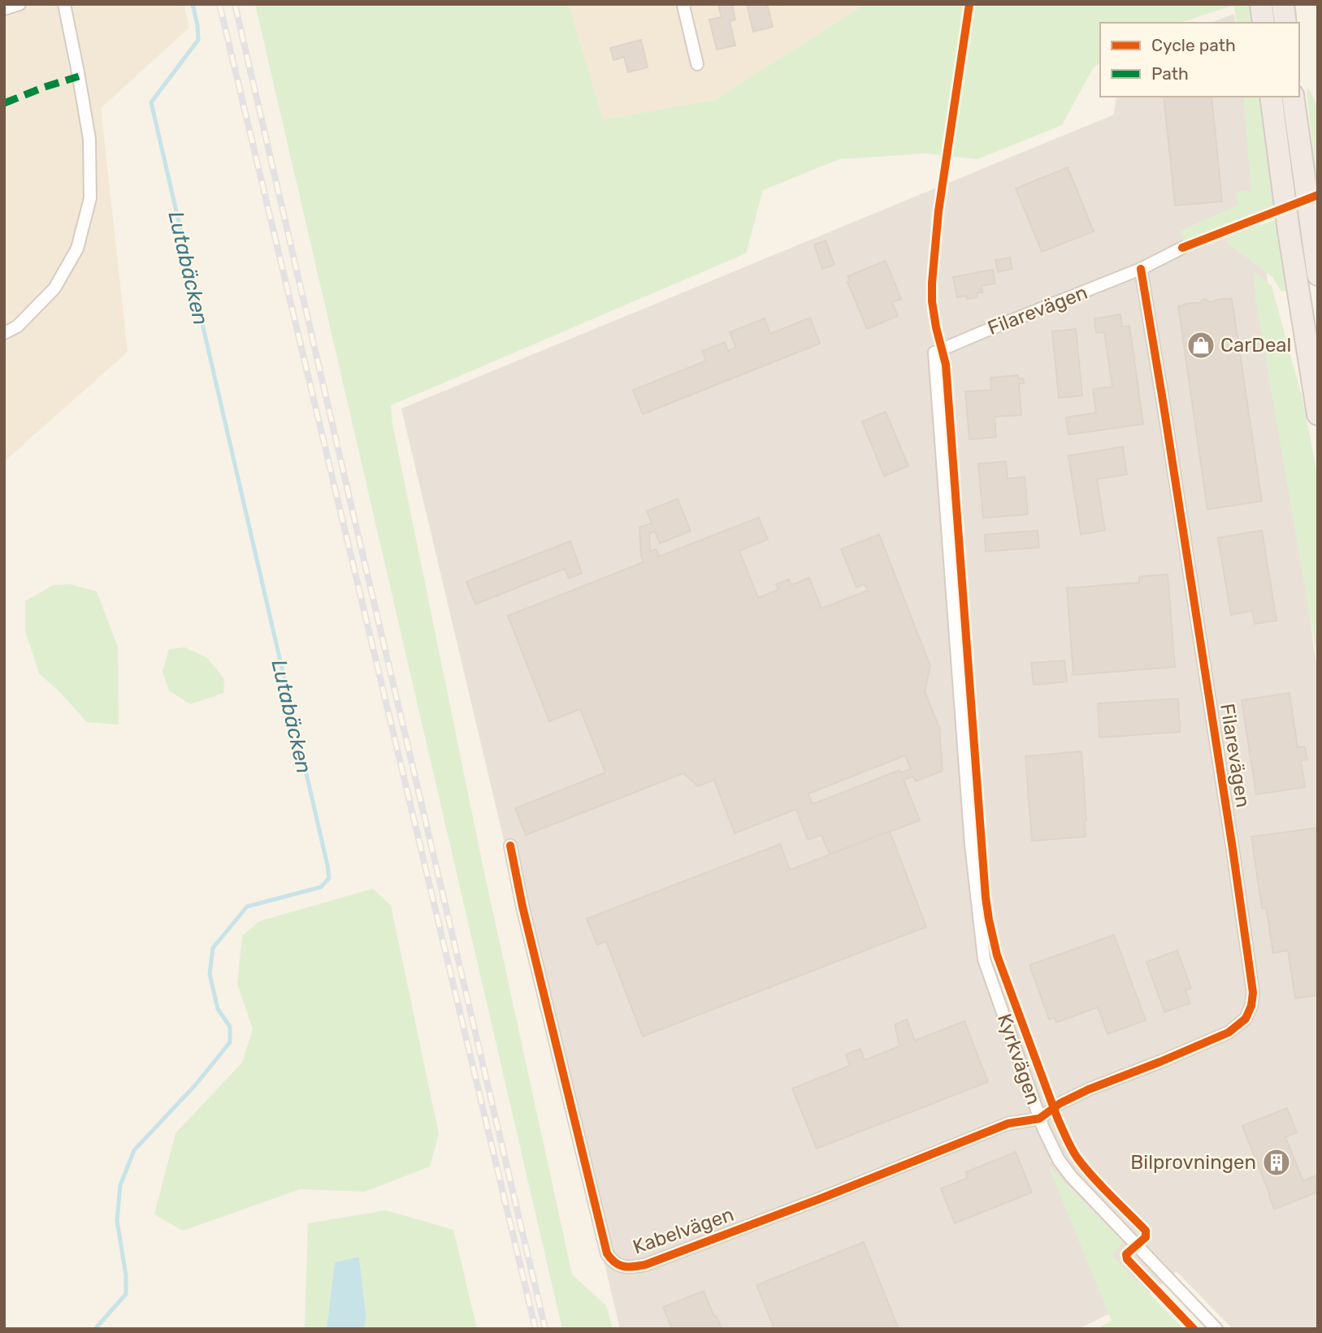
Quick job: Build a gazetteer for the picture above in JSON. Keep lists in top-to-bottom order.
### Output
{
  "streets": {
    "street": ["Filarevägen", "Kyrkvägen", "Kabelvägen"]
  },
  "crossings": [
    ["Filarevägen", "Kyrkvägen"],
    ["Filarevägen", "Kabelvägen"],
    ["Kyrkvägen", "Kabelvägen"]
  ],
  "water": ["Lutabäcken"],
  "places": {
    "shop": ["CarDeal"],
    "building": ["Bilprovningen"]
  },
  "legend": ["Cycle path", "Path"]
}
